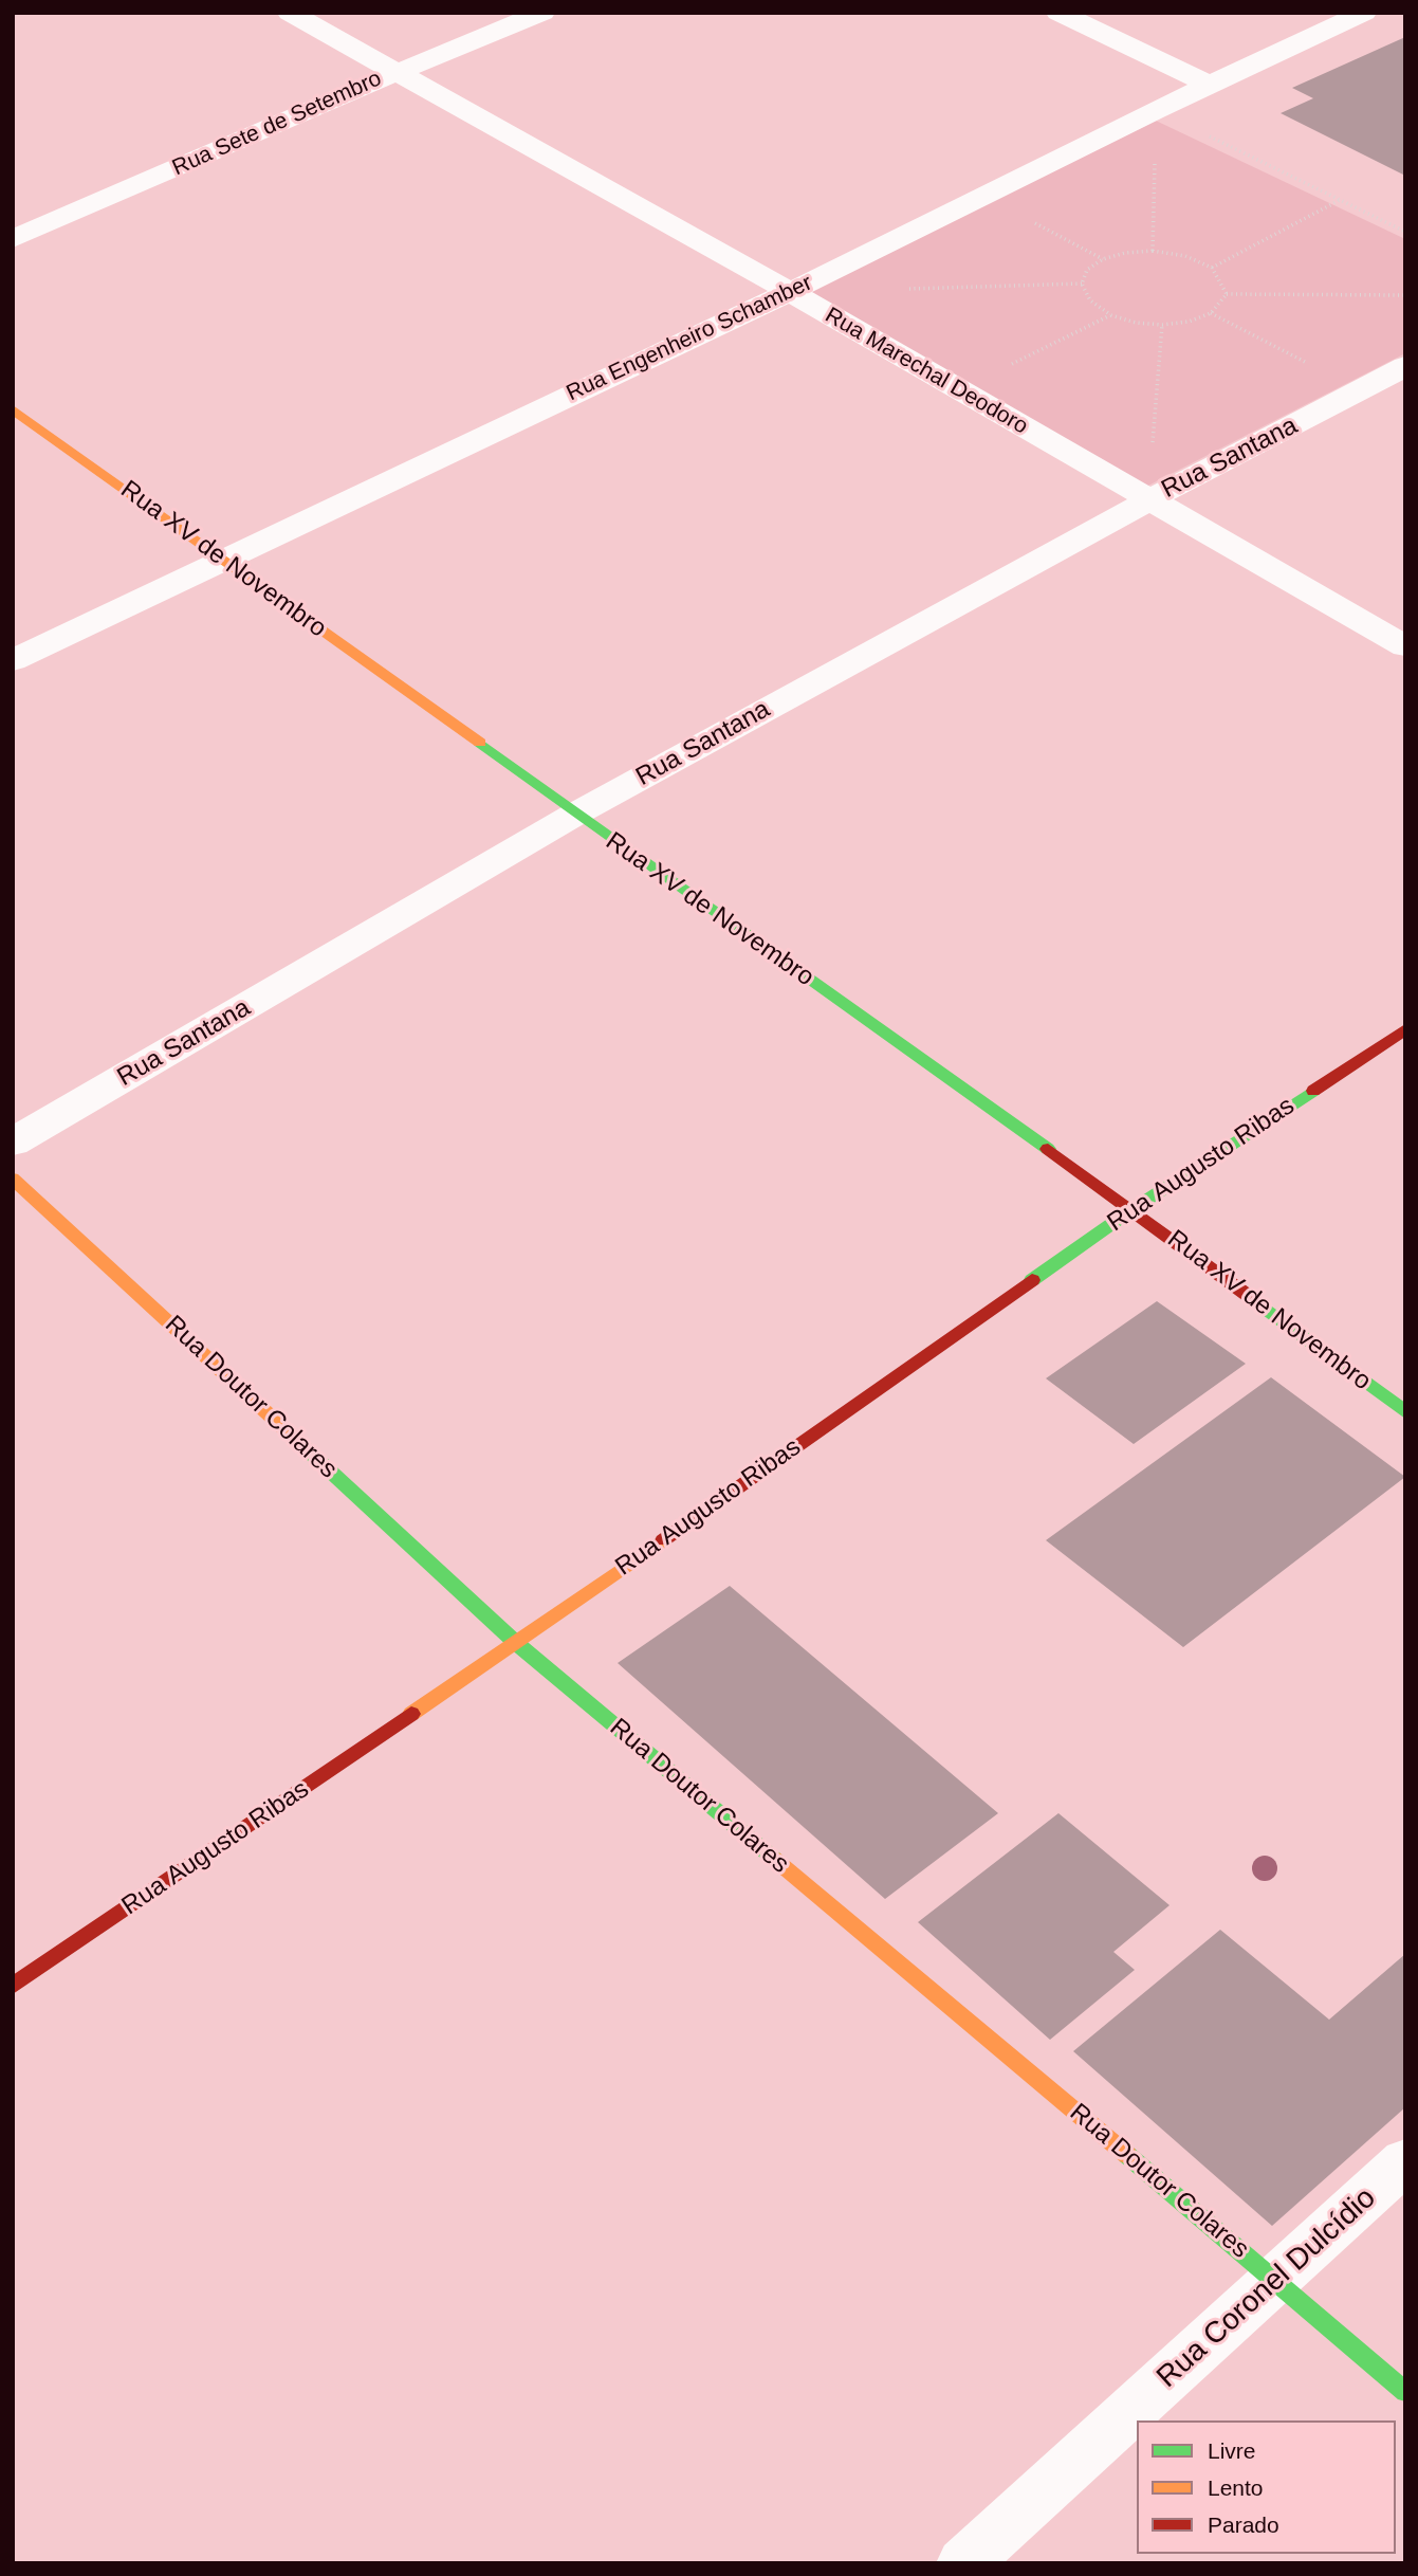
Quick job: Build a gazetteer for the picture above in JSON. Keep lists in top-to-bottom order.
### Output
{
  "streets": {
    "street": [
      "Rua Sete de Setembro",
      "Rua Engenheiro Schamber",
      "Rua Marechal Deodoro",
      "Rua Santana",
      "Rua XV de Novembro",
      "Rua Augusto Ribas",
      "Rua Doutor Colares",
      "Rua Coronel Dulcídio"
    ]
  },
  "crossings": [
    ["Rua Sete de Setembro", "Rua Marechal Deodoro"],
    ["Rua Engenheiro Schamber", "Rua Marechal Deodoro"],
    ["Rua Engenheiro Schamber", "Rua XV de Novembro"],
    ["Rua Marechal Deodoro", "Rua Santana"],
    ["Rua Santana", "Rua XV de Novembro"],
    ["Rua XV de Novembro", "Rua Augusto Ribas"],
    ["Rua Augusto Ribas", "Rua Doutor Colares"],
    ["Rua Doutor Colares", "Rua Coronel Dulcídio"]
  ],
  "legend": ["Livre", "Lento", "Parado"]
}
